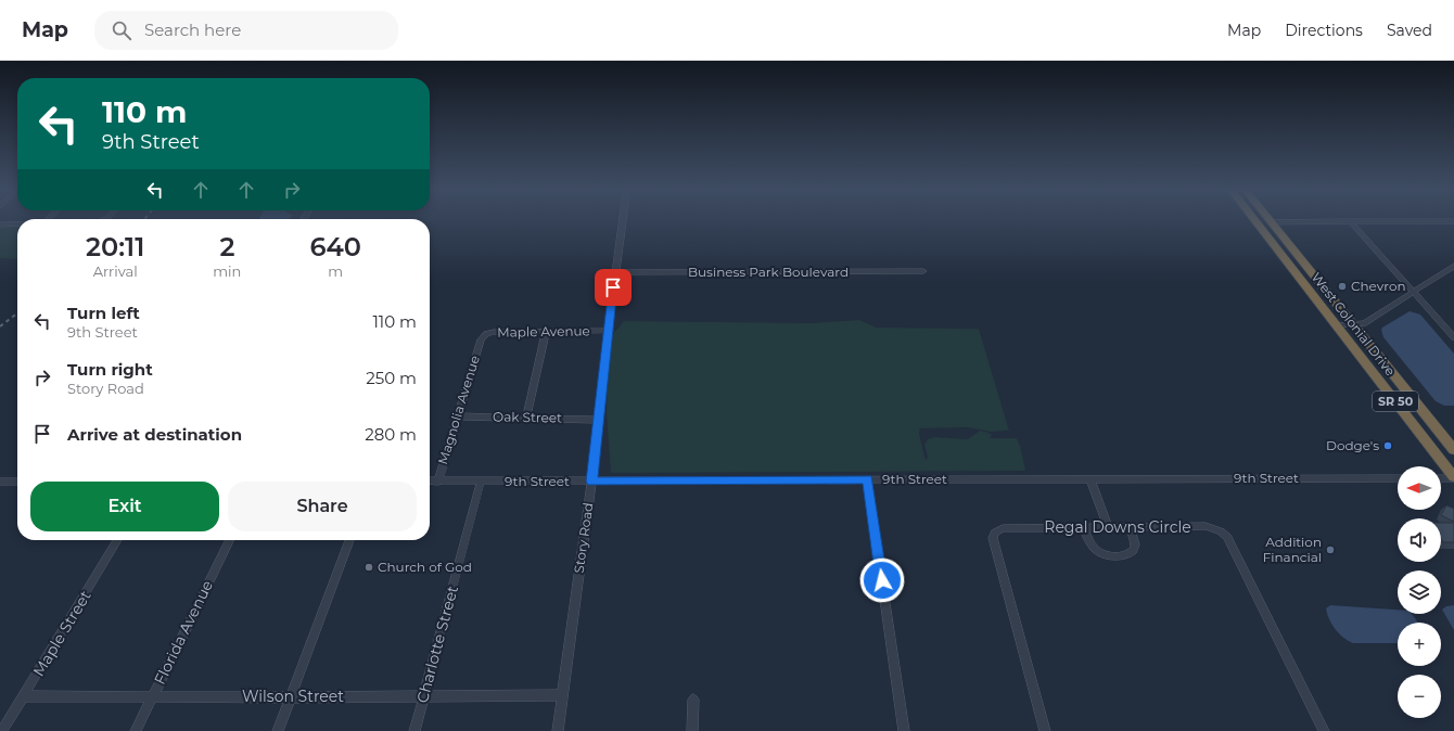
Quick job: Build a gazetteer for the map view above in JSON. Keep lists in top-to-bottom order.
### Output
{
  "streets": {
    "highway": ["West Colonial Drive", "SR 50"],
    "street": [
      "Business Park Boulevard",
      "Maple Avenue",
      "Magnolia Avenue",
      "Oak Street",
      "9th Street",
      "Regal Downs Circle",
      "Story Road",
      "Florida Avenue",
      "Maple Street",
      "Charlotte Street",
      "Wilson Street"
    ]
  },
  "crossings": [
    ["Business Park Boulevard", "Story Road"],
    ["Maple Avenue", "Magnolia Avenue"],
    ["Maple Avenue", "Story Road"],
    ["Magnolia Avenue", "Oak Street"],
    ["Magnolia Avenue", "9th Street"],
    ["Oak Street", "Story Road"],
    ["9th Street", "Story Road"],
    ["9th Street", "Charlotte Street"],
    ["Story Road", "Wilson Street"],
    ["Florida Avenue", "Wilson Street"],
    ["Maple Street", "Wilson Street"],
    ["Charlotte Street", "Wilson Street"]
  ],
  "places": [
    "Chevron",
    "Dodge's",
    "Addition Financial",
    "Church of God"
  ],
  "north": "left",
  "page": {
    "header": "Map",
    "search": "Search here",
    "nav": ["Map", "Directions", "Saved"],
    "turn": ["110 m", "9th Street"],
    "eta": [
      "20:11",
      "Arrival",
      "2",
      "min",
      "640",
      "m"
    ],
    "list": [
      {
        "name": "Turn left",
        "note": "9th Street",
        "value": "110 m"
      },
      {
        "name": "Turn right",
        "note": "Story Road",
        "value": "250 m"
      },
      {
        "name": "Arrive at destination",
        "value": "280 m"
      }
    ],
    "map_buttons": ["+", "−"],
    "buttons": ["Exit", "Share"]
  }
}
